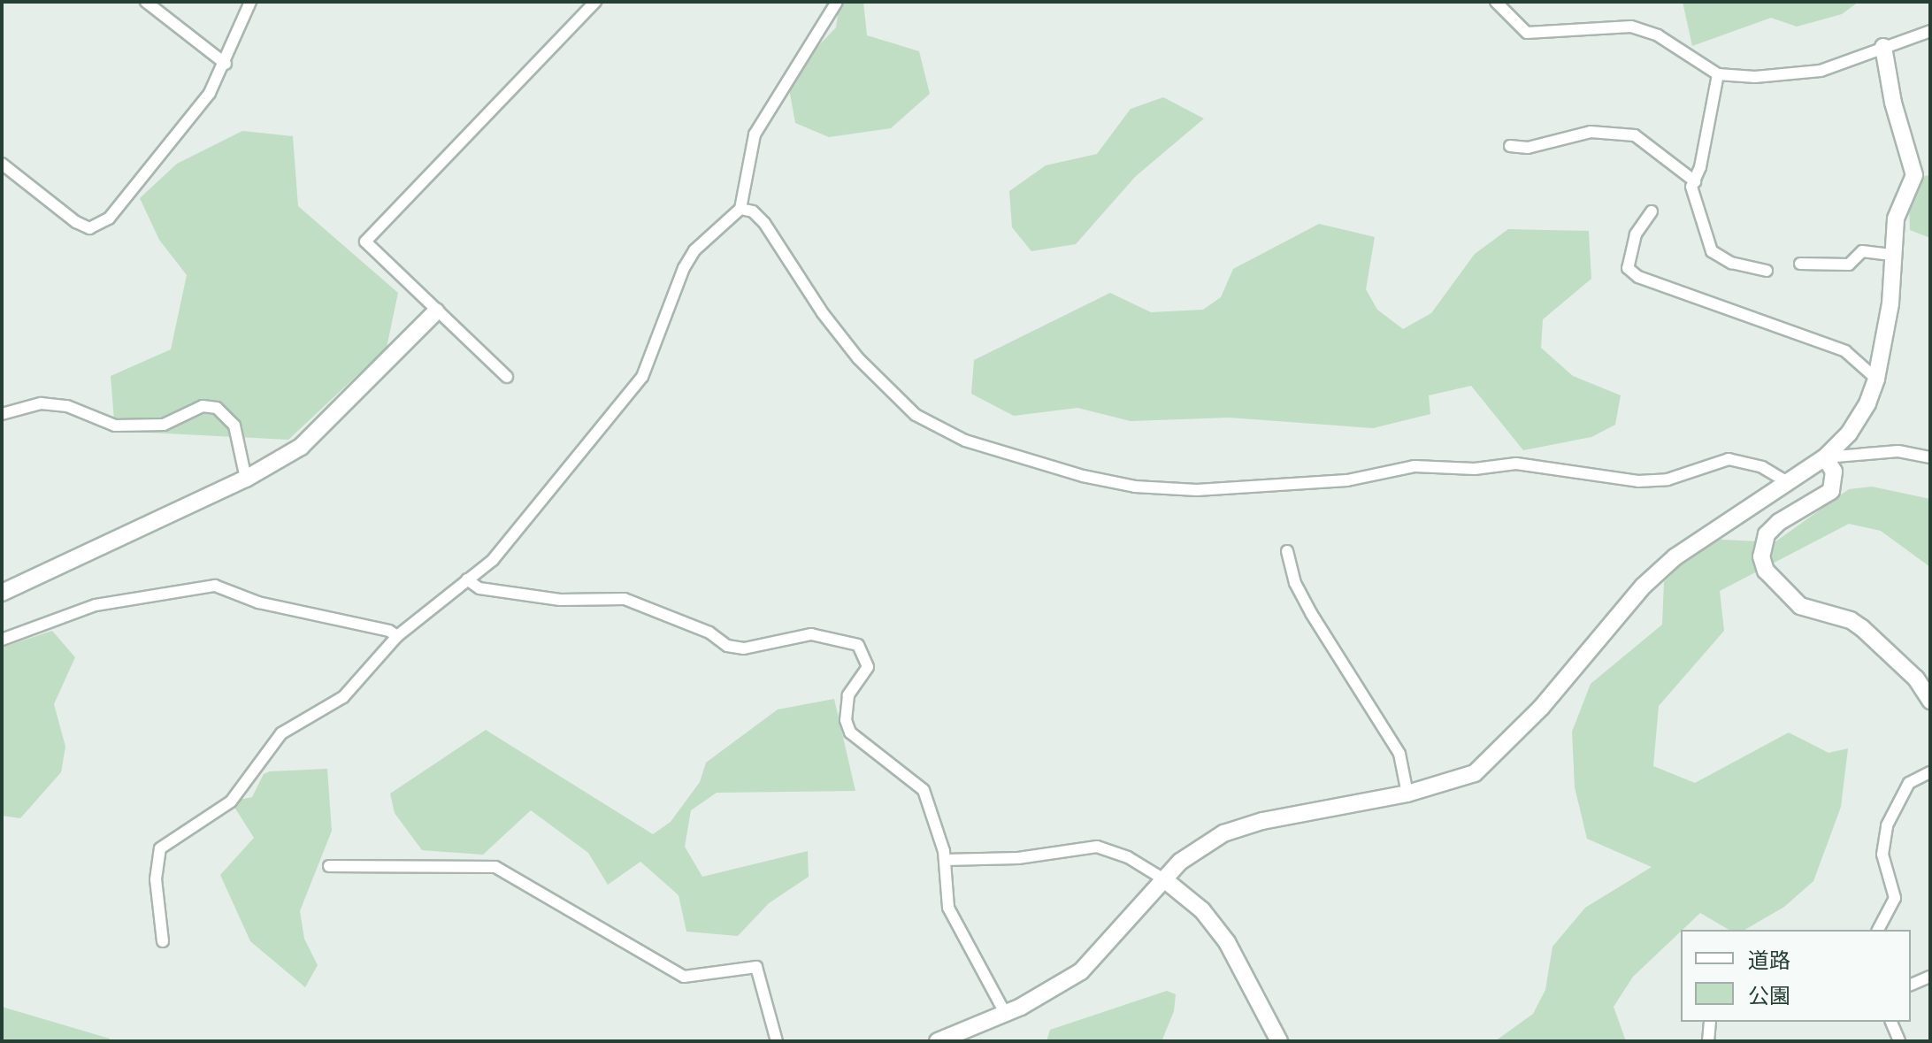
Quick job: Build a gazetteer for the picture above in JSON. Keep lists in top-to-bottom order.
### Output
{
  "legend": ["道路", "公園"]
}
